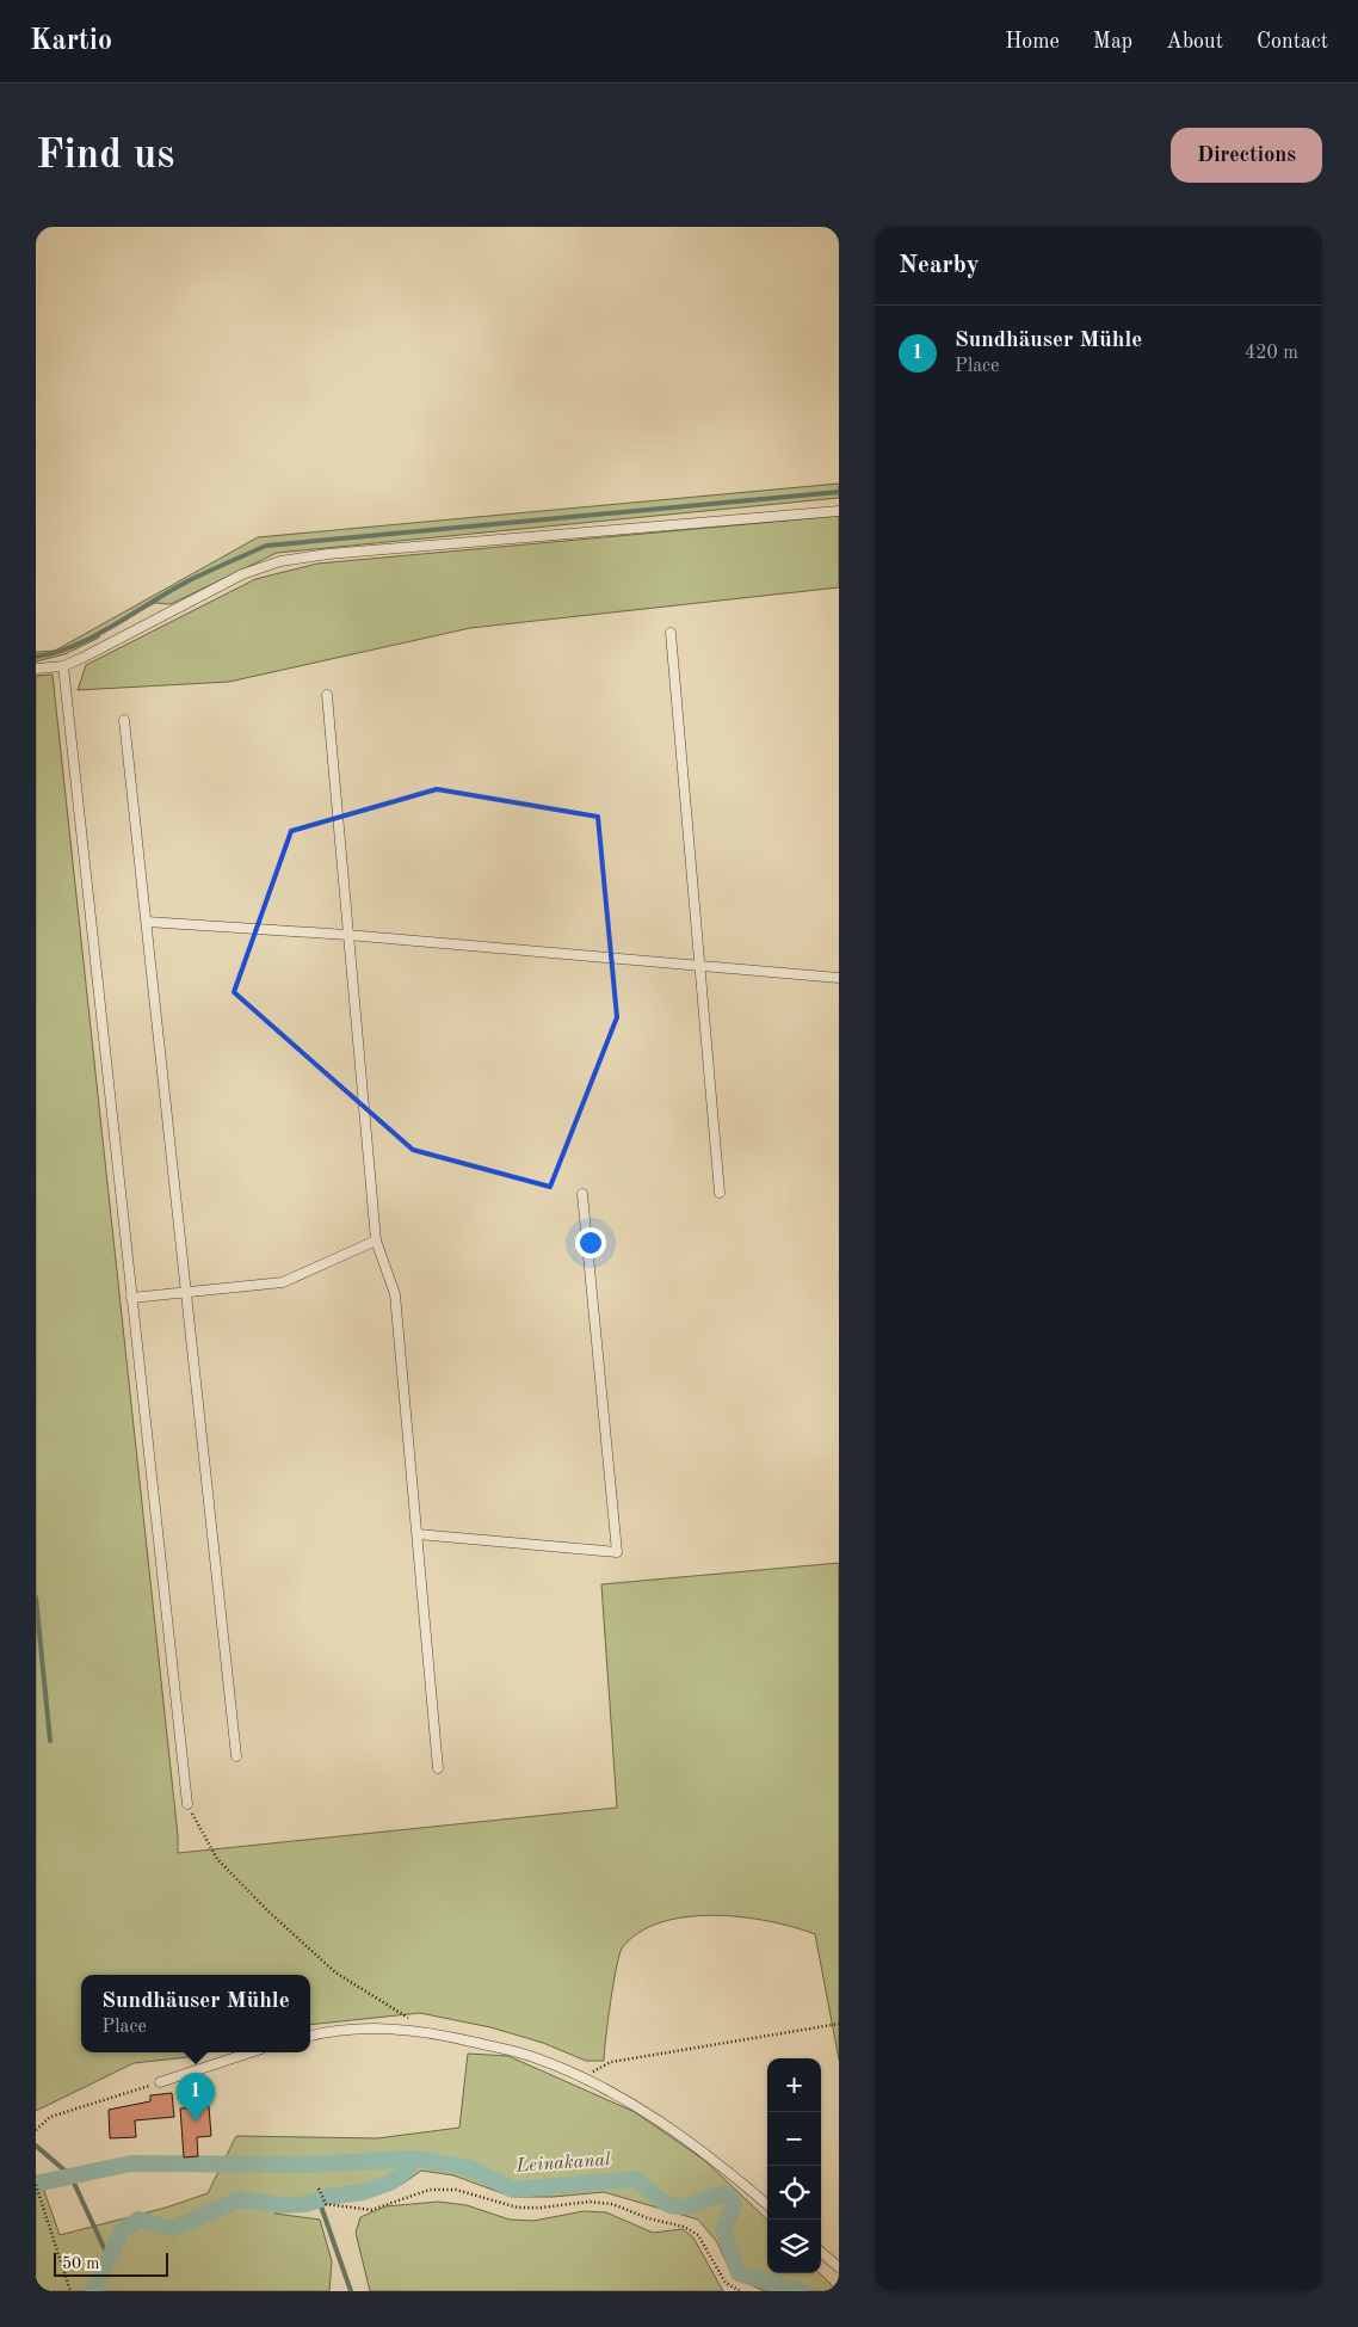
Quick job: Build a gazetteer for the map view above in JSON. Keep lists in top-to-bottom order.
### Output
{
  "water": ["Leinakanal"],
  "scale_bar": "50 m",
  "page": {
    "header": "Kartio",
    "nav": [
      "Home",
      "Map",
      "About",
      "Contact"
    ],
    "buttons": "Directions",
    "title": "Find us",
    "heading": "Nearby",
    "list": [
      {
        "mark": "1",
        "name": "Sundhäuser Mühle",
        "note": "Place",
        "value": "420 m"
      }
    ],
    "popup": ["Sundhäuser Mühle", "Place"],
    "map_buttons": ["+", "−"],
    "pins": "1",
    "scale": "50 m"
  }
}
